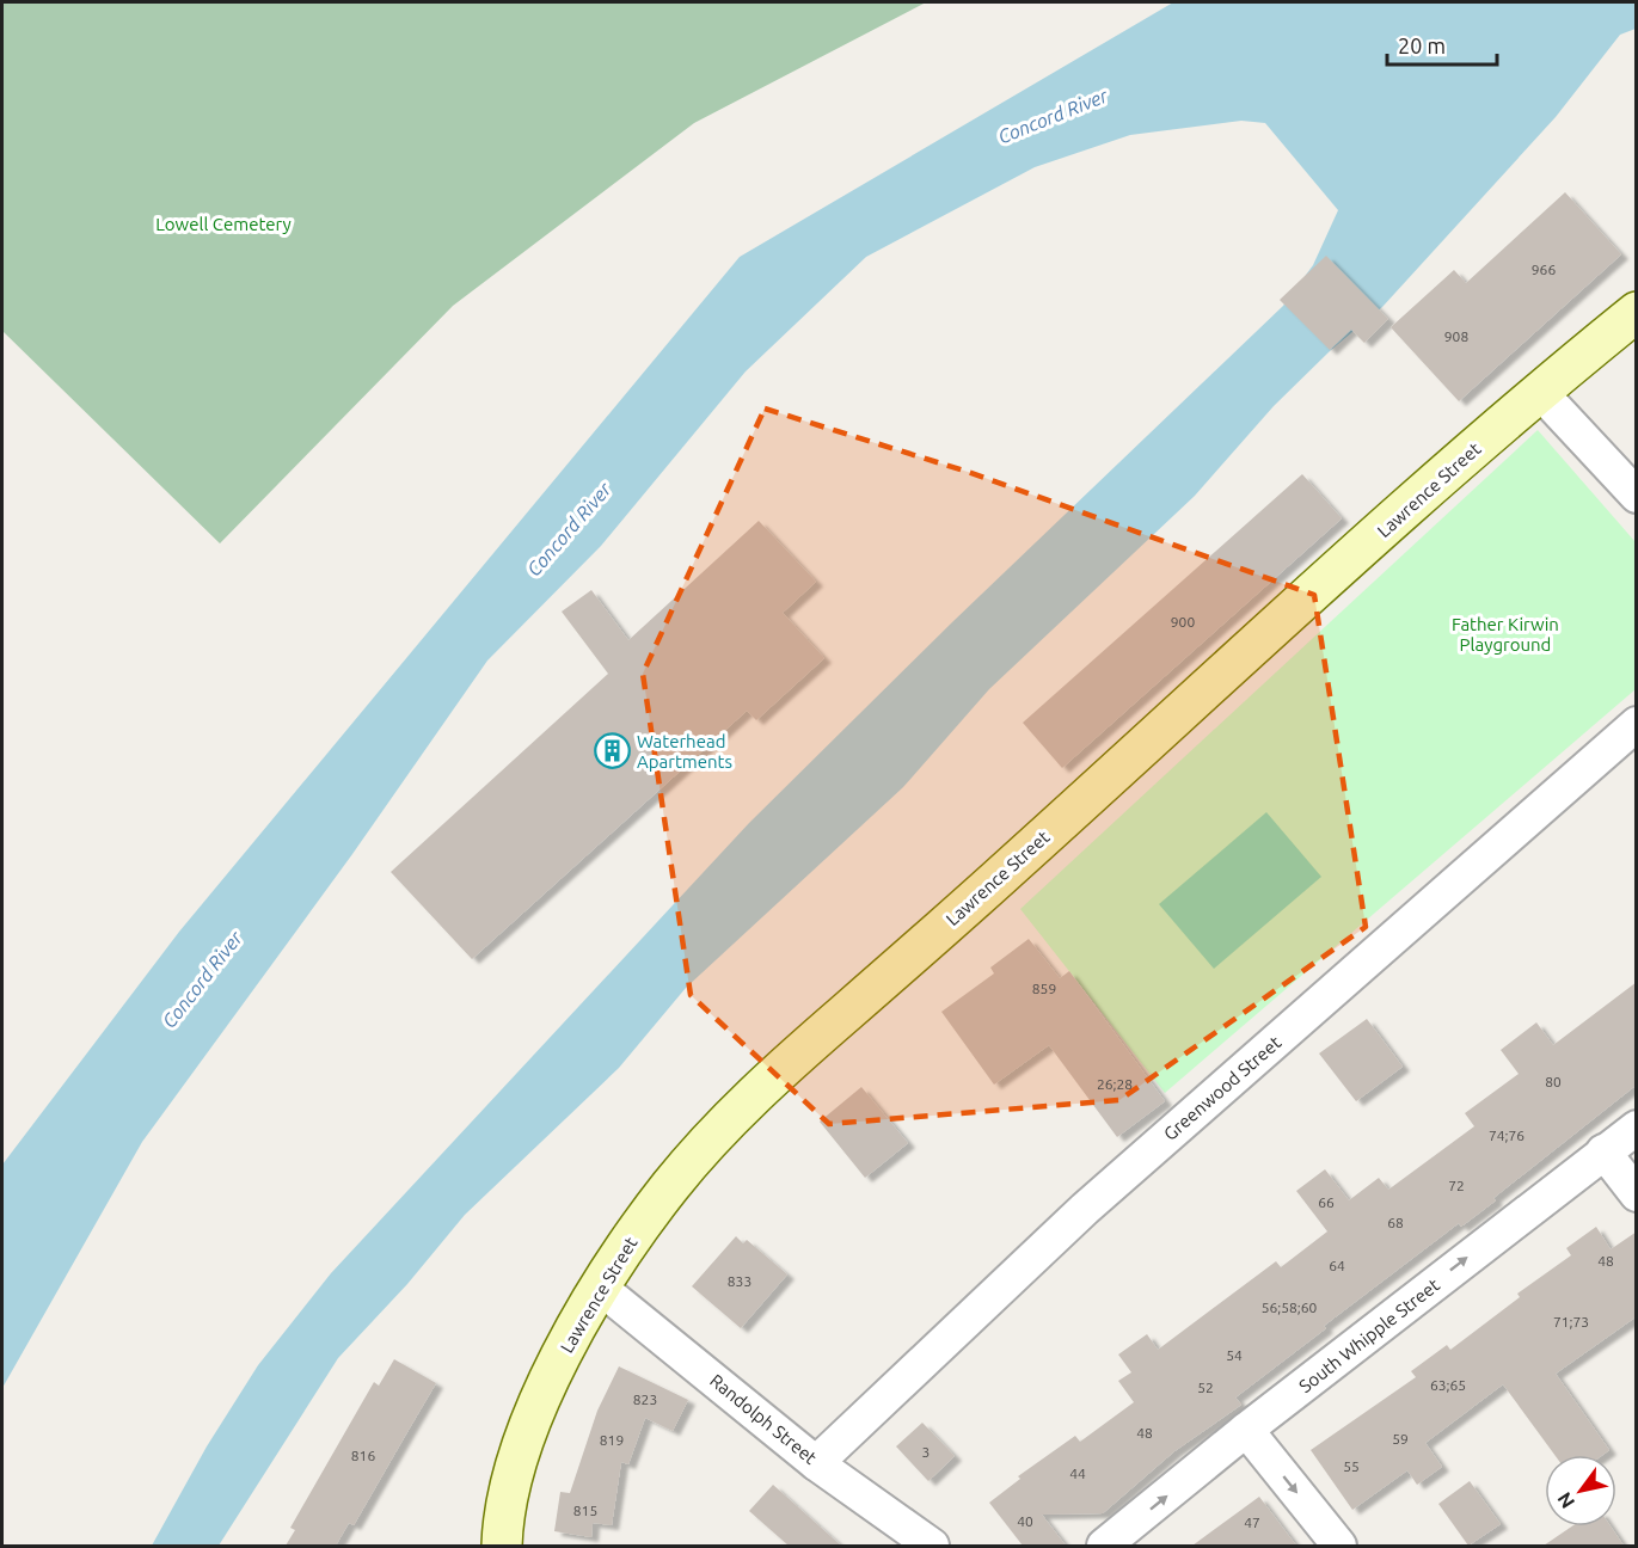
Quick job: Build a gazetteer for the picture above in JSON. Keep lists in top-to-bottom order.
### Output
{
  "streets": {
    "main road": ["Lawrence Street"],
    "street": ["Greenwood Street", "South Whipple Street", "Randolph Street"]
  },
  "crossings": [
    ["Lawrence Street", "Randolph Street"],
    ["Greenwood Street", "Randolph Street"]
  ],
  "one_way": ["South Whipple Street"],
  "water": ["Concord River"],
  "parks": ["Lowell Cemetery", "Father Kirwin Playground"],
  "places": {
    "building": ["Waterhead Apartments"]
  },
  "house_numbers": [
    "966",
    "908",
    "900",
    "859",
    "80",
    "26;28",
    "74;76",
    "72",
    "66",
    "68",
    "48",
    "64",
    "833",
    "56;58;60",
    "71;73",
    "54",
    "63;65",
    "52",
    "823",
    "48",
    "59",
    "819",
    "3",
    "816",
    "55",
    "44",
    "815",
    "40",
    "47"
  ],
  "scale_bar": "20 m",
  "north": "bottom left"
}
